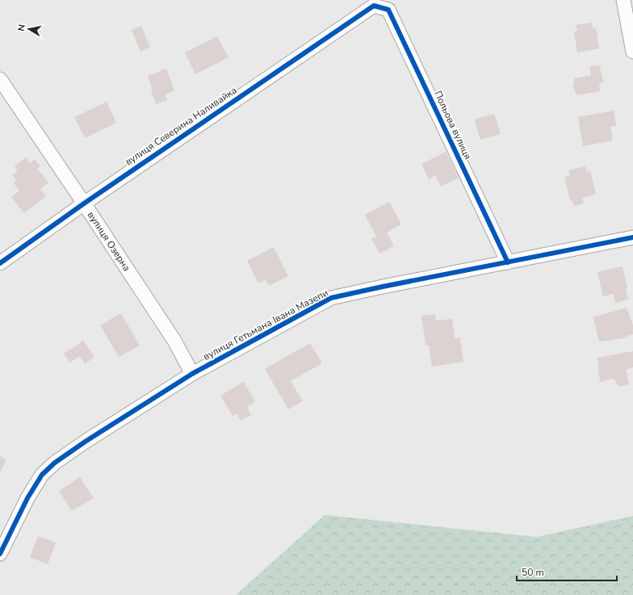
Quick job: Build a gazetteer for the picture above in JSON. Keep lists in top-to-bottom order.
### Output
{
  "streets": {
    "street": [
      "Польова вулиця",
      "вулиця Северина Наливайка",
      "вулиця Озерна",
      "вулиця Гетьмана Івана Мазепи"
    ]
  },
  "crossings": [
    ["Польова вулиця", "вулиця Северина Наливайка"],
    ["Польова вулиця", "вулиця Гетьмана Івана Мазепи"],
    ["вулиця Северина Наливайка", "вулиця Озерна"],
    ["вулиця Озерна", "вулиця Гетьмана Івана Мазепи"]
  ],
  "scale_bar": "50 m",
  "north": "left"
}
